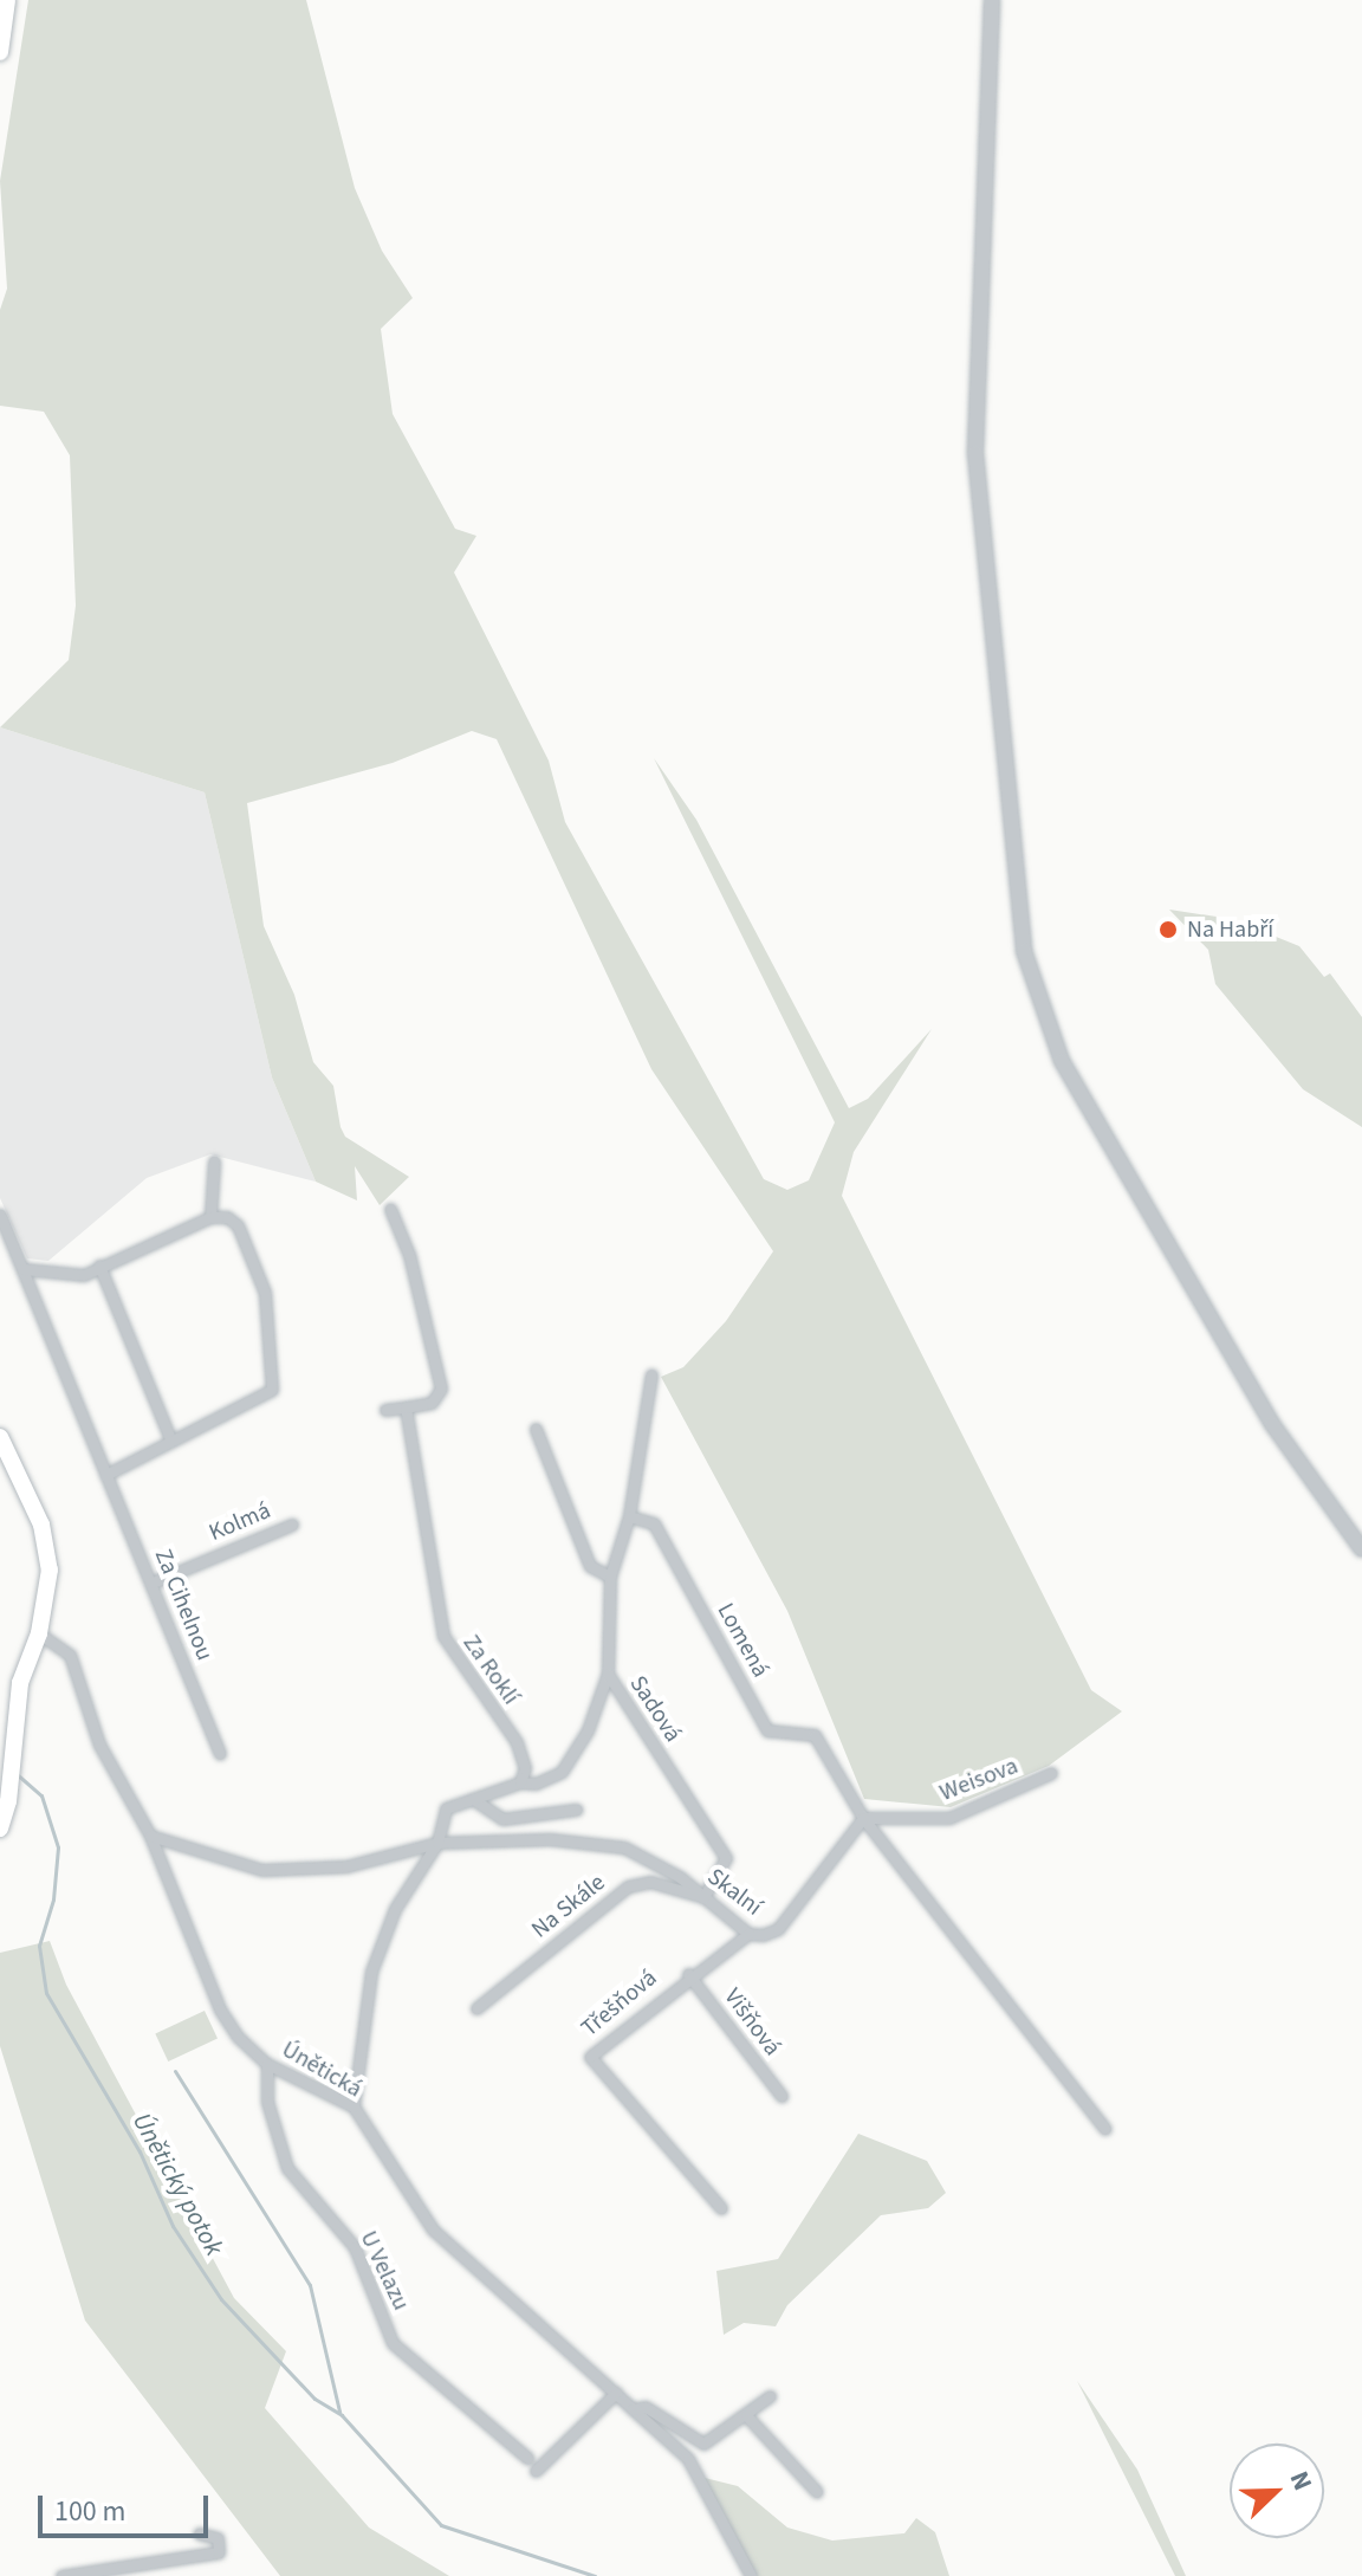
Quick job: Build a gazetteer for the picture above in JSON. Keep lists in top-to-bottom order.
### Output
{
  "streets": {
    "street": [
      "Kolmá",
      "Za Cihelnou",
      "Lomená",
      "Za Roklí",
      "Sadová",
      "Weisova",
      "Skalní",
      "Na Skále",
      "Třešňová",
      "Višňová",
      "Únětická",
      "U Velazu"
    ]
  },
  "crossings": [
    ["Kolmá", "Za Cihelnou"],
    ["Lomená", "Weisova"],
    ["Lomená", "Skalní"],
    ["Sadová", "Skalní"],
    ["Sadová", "Na Skále"],
    ["Weisova", "Skalní"],
    ["Skalní", "Na Skále"],
    ["Skalní", "Třešňová"],
    ["Skalní", "Únětická"],
    ["Třešňová", "Višňová"],
    ["Únětická", "U Velazu"]
  ],
  "water": ["Únětický potok"],
  "places": ["Na Habří"],
  "scale_bar": "100 m",
  "north": "top right"
}
